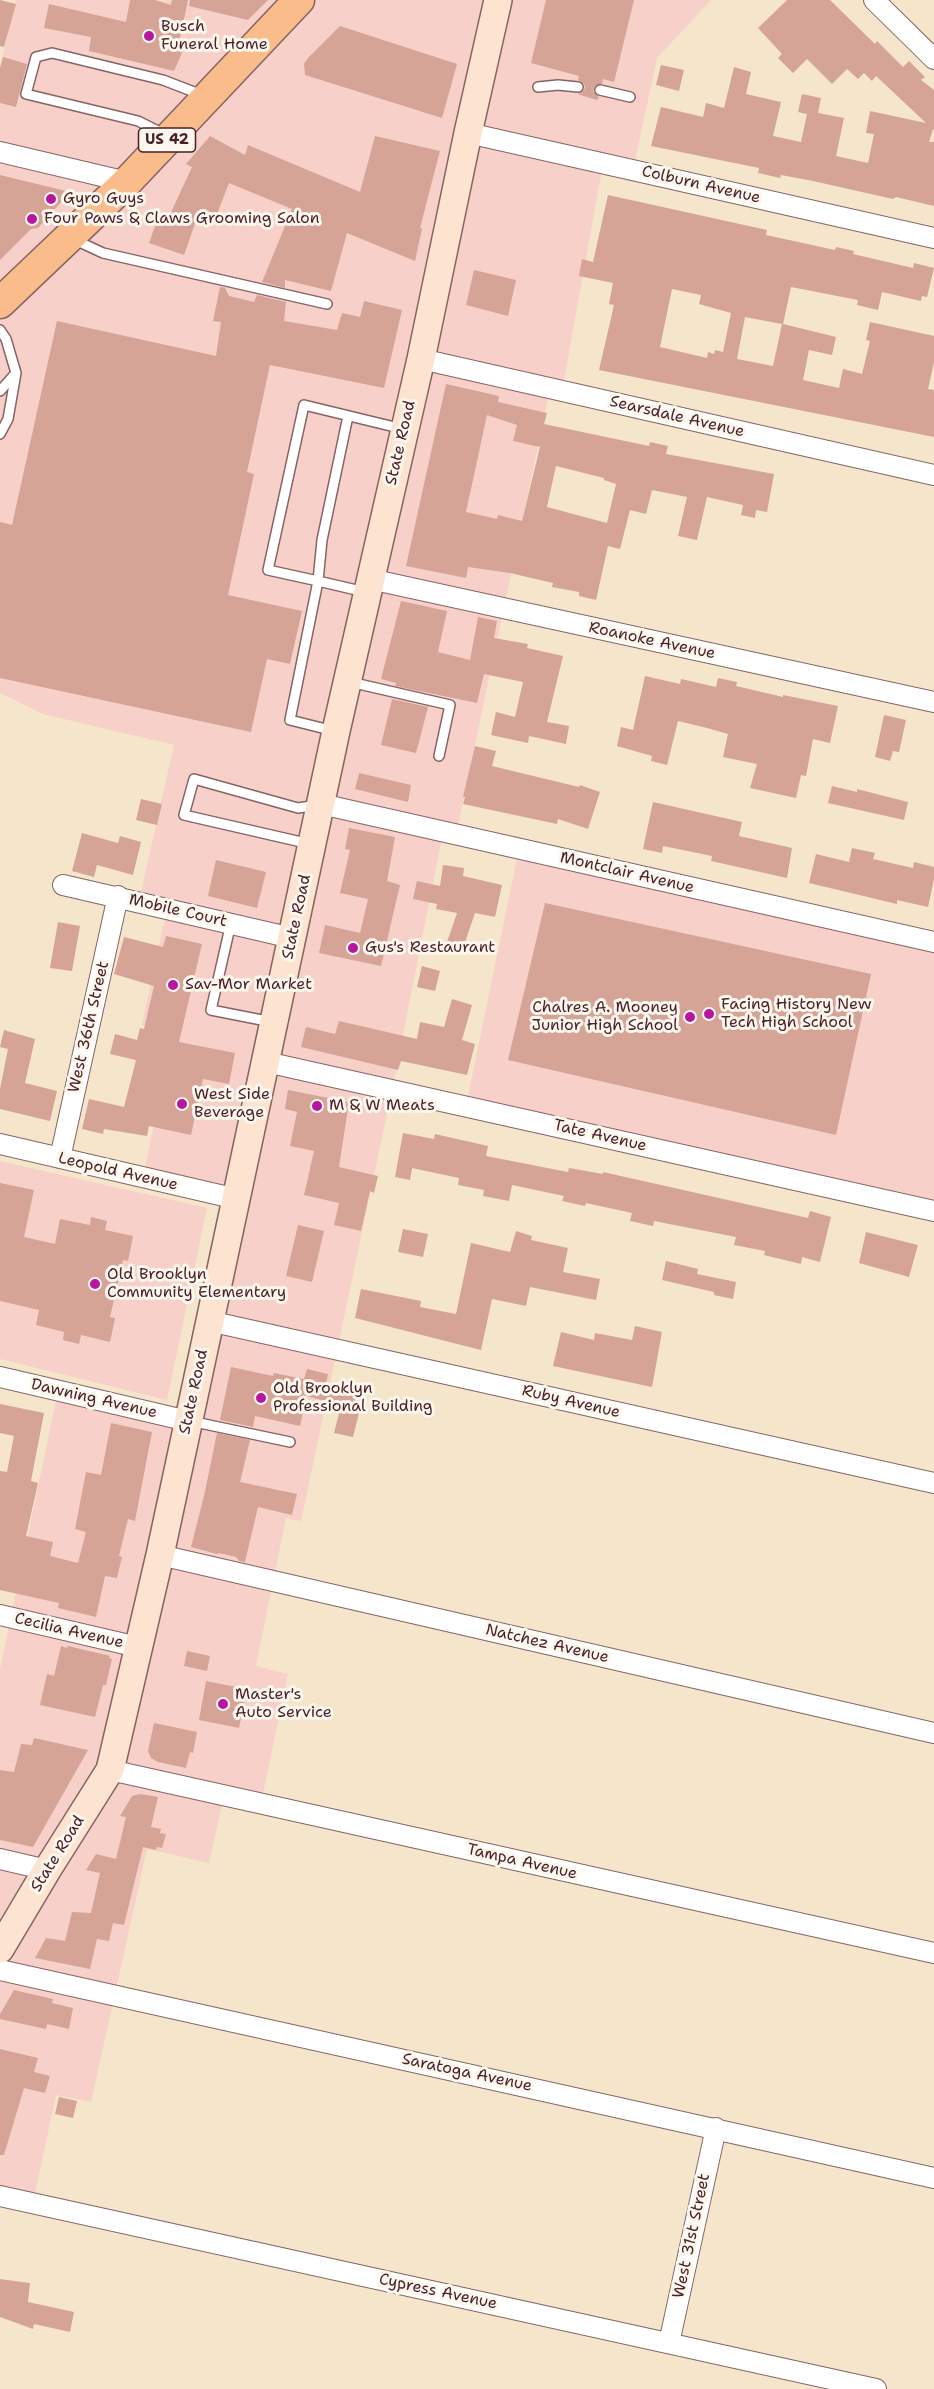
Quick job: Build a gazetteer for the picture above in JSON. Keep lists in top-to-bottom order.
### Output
{
  "streets": {
    "main road": ["US 42", "State Road"],
    "street": [
      "Colburn Avenue",
      "Searsdale Avenue",
      "Roanoke Avenue",
      "Montclair Avenue",
      "Mobile Court",
      "West 36th Street",
      "Tate Avenue",
      "Leopold Avenue",
      "Dawning Avenue",
      "Ruby Avenue",
      "Cecilia Avenue",
      "Natchez Avenue",
      "Tampa Avenue",
      "Saratoga Avenue",
      "West 31st Street",
      "Cypress Avenue"
    ]
  },
  "crossings": [
    ["Colburn Avenue", "State Road"],
    ["Searsdale Avenue", "State Road"],
    ["State Road", "Roanoke Avenue"],
    ["State Road", "Montclair Avenue"],
    ["State Road", "Mobile Court"],
    ["State Road", "Tate Avenue"],
    ["State Road", "Leopold Avenue"],
    ["State Road", "Dawning Avenue"],
    ["State Road", "Ruby Avenue"],
    ["State Road", "Cecilia Avenue"],
    ["State Road", "Natchez Avenue"],
    ["State Road", "Tampa Avenue"],
    ["Mobile Court", "West 36th Street"],
    ["West 36th Street", "Leopold Avenue"],
    ["Saratoga Avenue", "West 31st Street"],
    ["West 31st Street", "Cypress Avenue"]
  ],
  "places": [
    "Busch Funeral Home",
    "Gyro Guys",
    "Four Paws & Claws Grooming Salon",
    "Gus's Restaurant",
    "Sav-Mor Market",
    "Facing History New Tech High School",
    "Chalres A. Mooney Junior High School",
    "West Side Beverage",
    "M & W Meats",
    "Old Brooklyn Community Elementary",
    "Old Brooklyn Professional Building",
    "Master's Auto Service"
  ]
}
